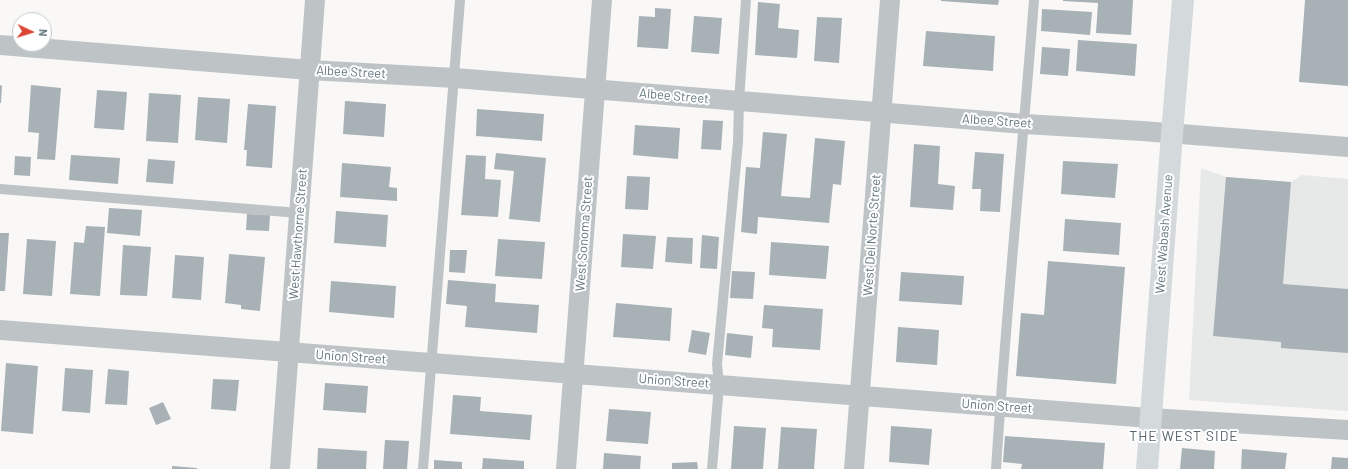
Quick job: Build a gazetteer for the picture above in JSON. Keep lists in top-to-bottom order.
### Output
{
  "streets": {
    "main road": ["West Wabash Avenue"],
    "street": [
      "Albee Street",
      "West Hawthorne Street",
      "West Sonoma Street",
      "West Del Norte Street",
      "Union Street"
    ]
  },
  "crossings": [
    ["Albee Street", "West Hawthorne Street"],
    ["Albee Street", "West Sonoma Street"],
    ["Albee Street", "West Wabash Avenue"],
    ["Albee Street", "West Del Norte Street"],
    ["West Hawthorne Street", "Union Street"],
    ["West Sonoma Street", "Union Street"],
    ["West Wabash Avenue", "Union Street"],
    ["West Del Norte Street", "Union Street"]
  ],
  "districts": ["THE WEST SIDE"],
  "north": "right"
}
